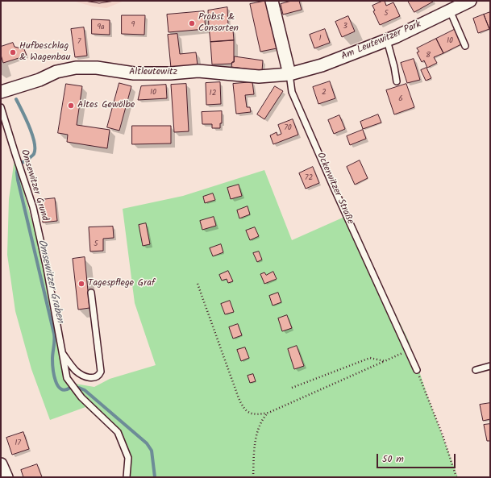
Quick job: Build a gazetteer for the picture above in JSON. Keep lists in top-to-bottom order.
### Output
{
  "streets": {
    "street": ["Am Leutewitzer Park", "Altleutewitz", "Ockerwitzer Straße"],
    "lane": ["Omsewitzer Grund"]
  },
  "crossings": [
    ["Am Leutewitzer Park", "Altleutewitz"],
    ["Am Leutewitzer Park", "Ockerwitzer Straße"],
    ["Altleutewitz", "Ockerwitzer Straße"]
  ],
  "water": ["Omsewitzer Graben"],
  "places": [
    "Probst & Consorten",
    "Hufbeschlag & Wagenbau",
    "Altes Gewölbe",
    "Tagespflege Graf"
  ],
  "house_numbers": [
    "5",
    "9",
    "3",
    "9a",
    "1",
    "10",
    "7",
    "8",
    "10",
    "2",
    "12",
    "6",
    "70",
    "72",
    "5",
    "17"
  ],
  "scale_bar": "50 m"
}
